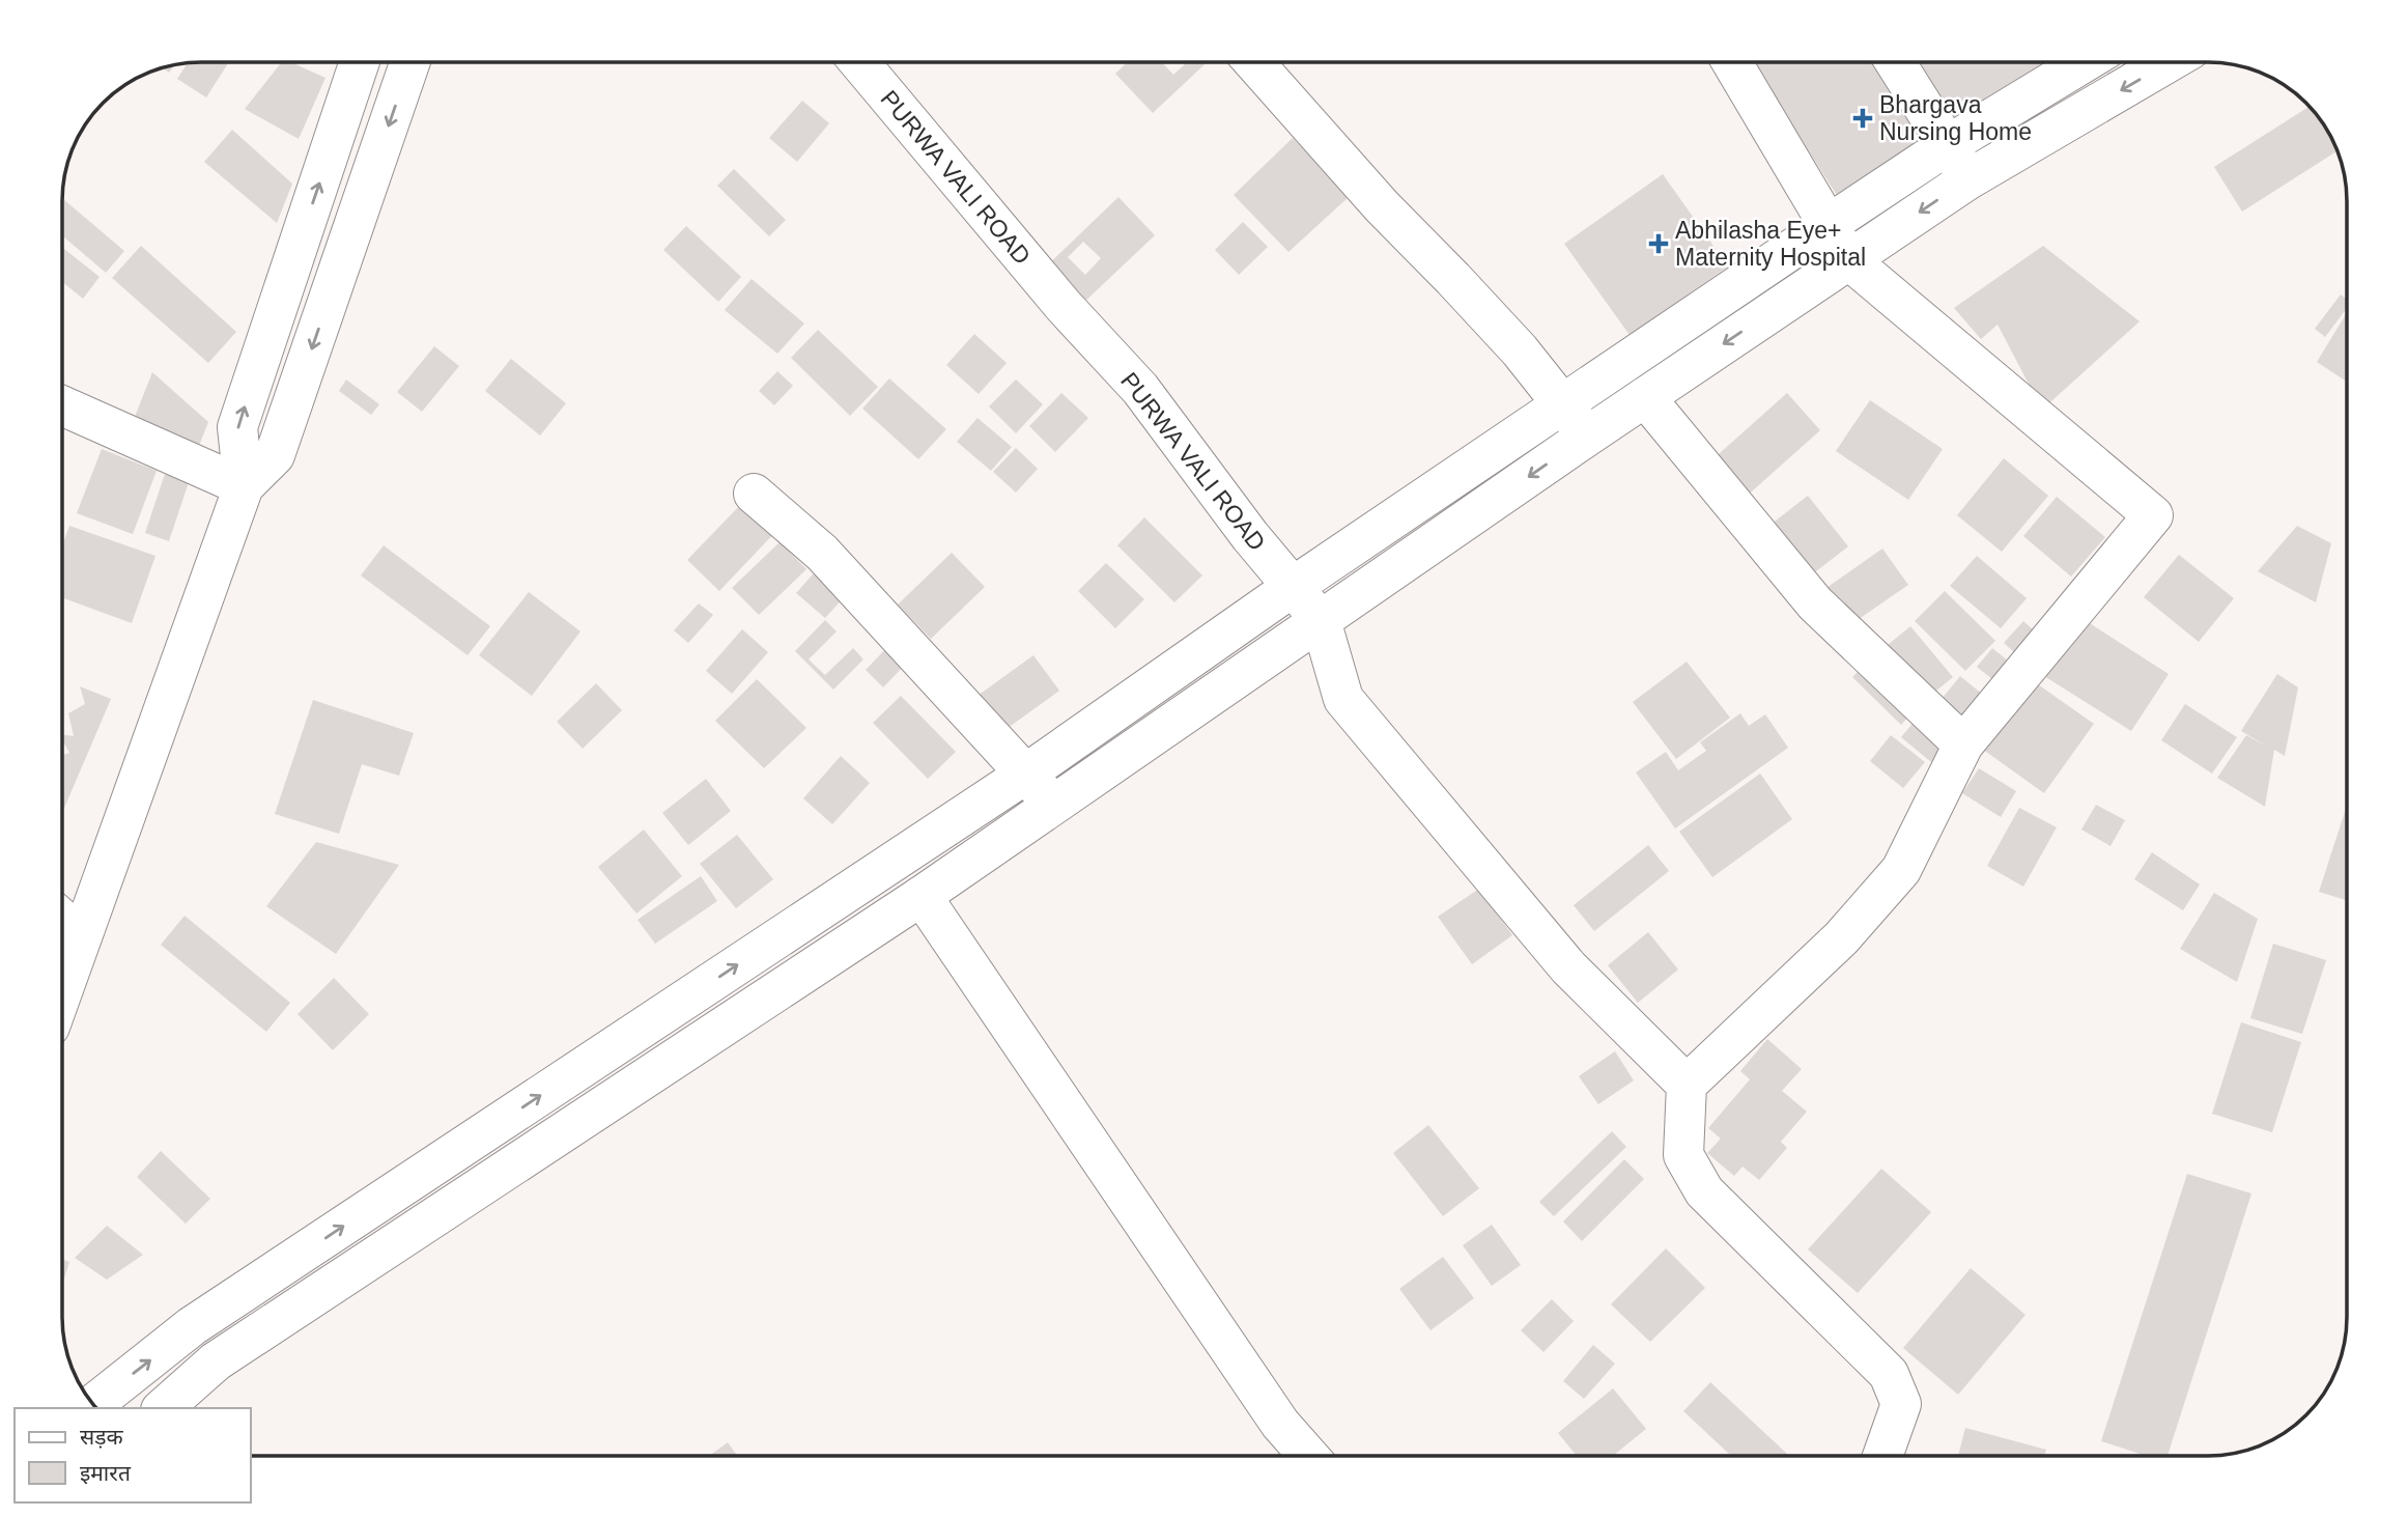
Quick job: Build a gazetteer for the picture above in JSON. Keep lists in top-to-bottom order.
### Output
{
  "streets": {
    "main road": ["PURWA VALI ROAD"]
  },
  "places": {
    "health": ["Bhargava Nursing Home", "Abhilasha Eye+ Maternity Hospital"]
  },
  "legend": ["सड़क", "इमारत"]
}
